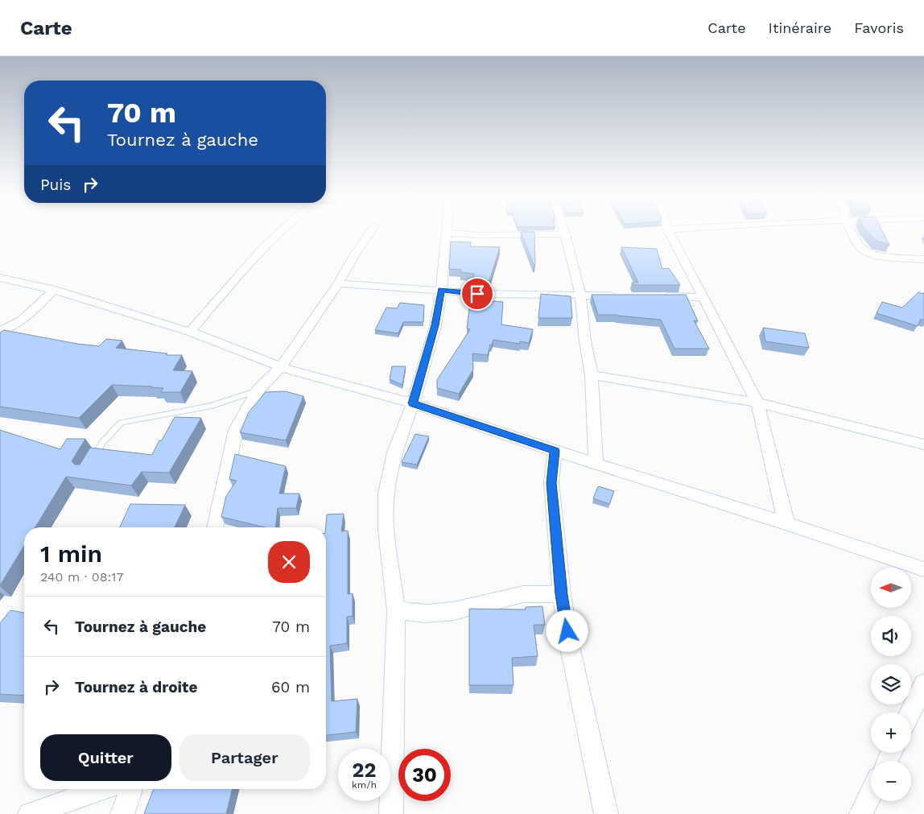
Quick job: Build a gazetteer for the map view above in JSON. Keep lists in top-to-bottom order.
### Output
{
  "north": "left",
  "page": {
    "header": "Carte",
    "nav": ["Carte", "Itinéraire", "Favoris"],
    "turn": ["70 m", "Tournez à gauche"],
    "then": "Puis",
    "heading": ["1 min", "240 m · 08:17"],
    "map_buttons": ["+", "−"],
    "list": [
      {
        "name": "Tournez à gauche",
        "value": "70 m"
      },
      {
        "name": "Tournez à droite",
        "value": "60 m"
      }
    ],
    "buttons": ["Quitter", "Partager"],
    "speed": "22 km/h",
    "limit": "30"
  }
}
